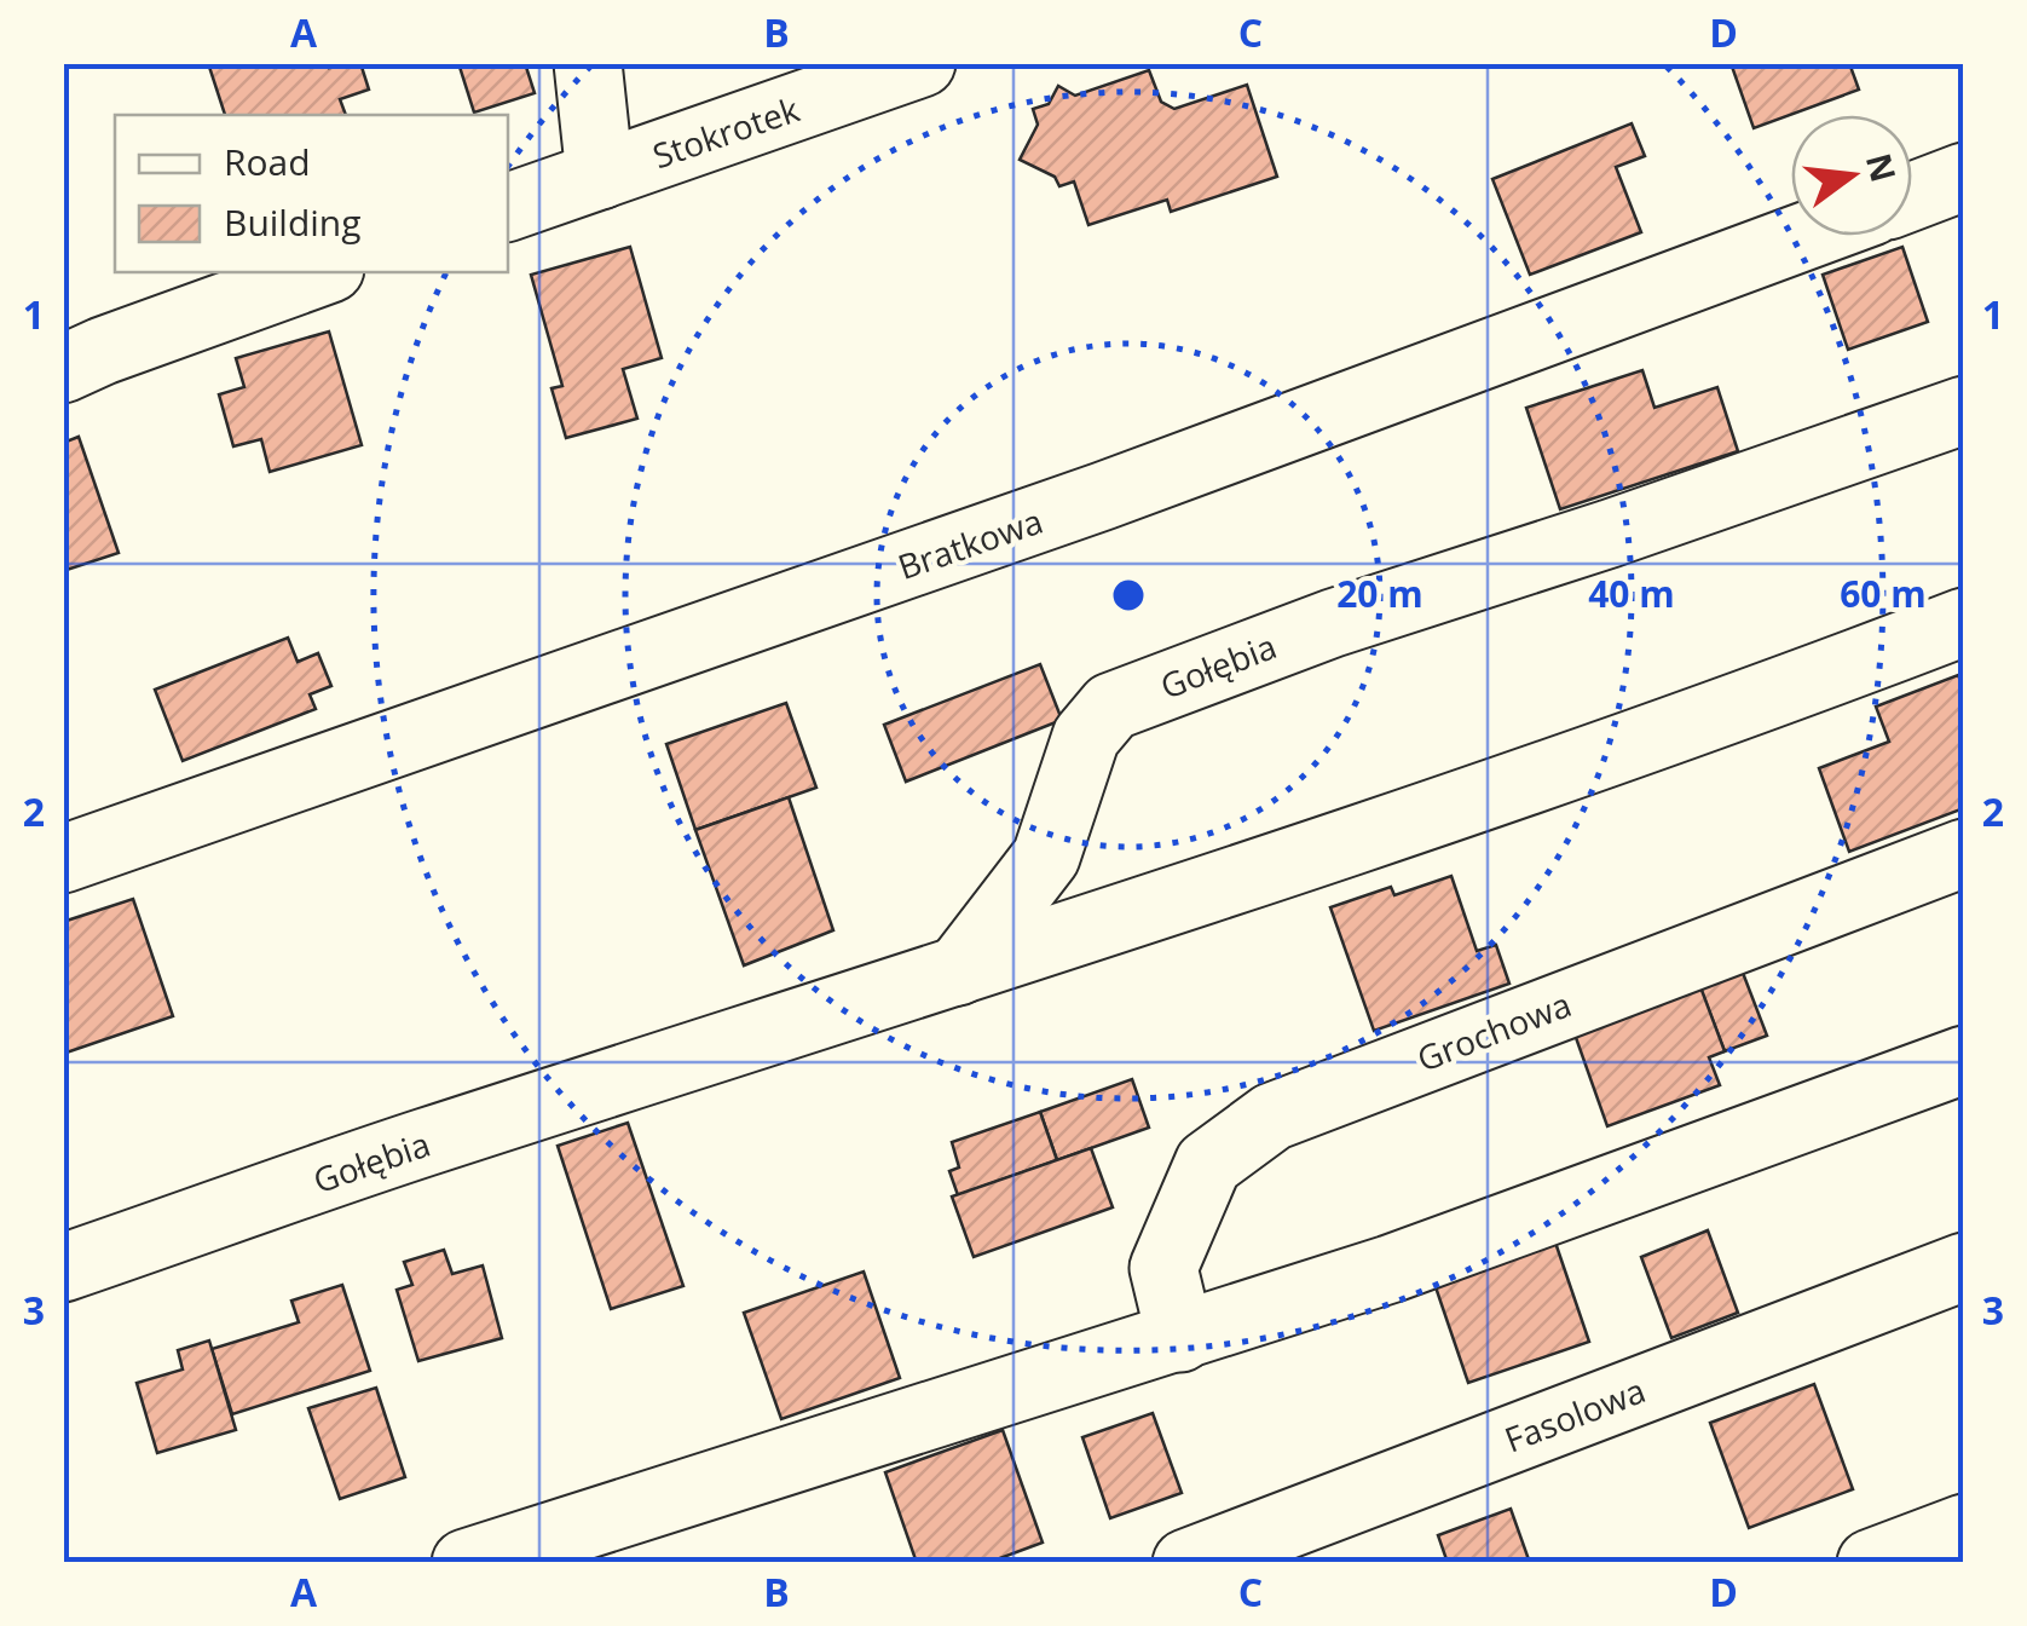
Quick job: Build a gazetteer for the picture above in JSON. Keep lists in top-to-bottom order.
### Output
{
  "streets": {
    "street": [
      "Stokrotek",
      "Bratkowa",
      "Gołębia",
      "Grochowa",
      "Fasolowa"
    ]
  },
  "legend": ["Road", "Building"],
  "north": "right",
  "grid": {
    "columns": [
      "A",
      "B",
      "C",
      "D"
    ],
    "rows": ["1", "2", "3"]
  },
  "rings": ["20 m", "40 m", "60 m"]
}
